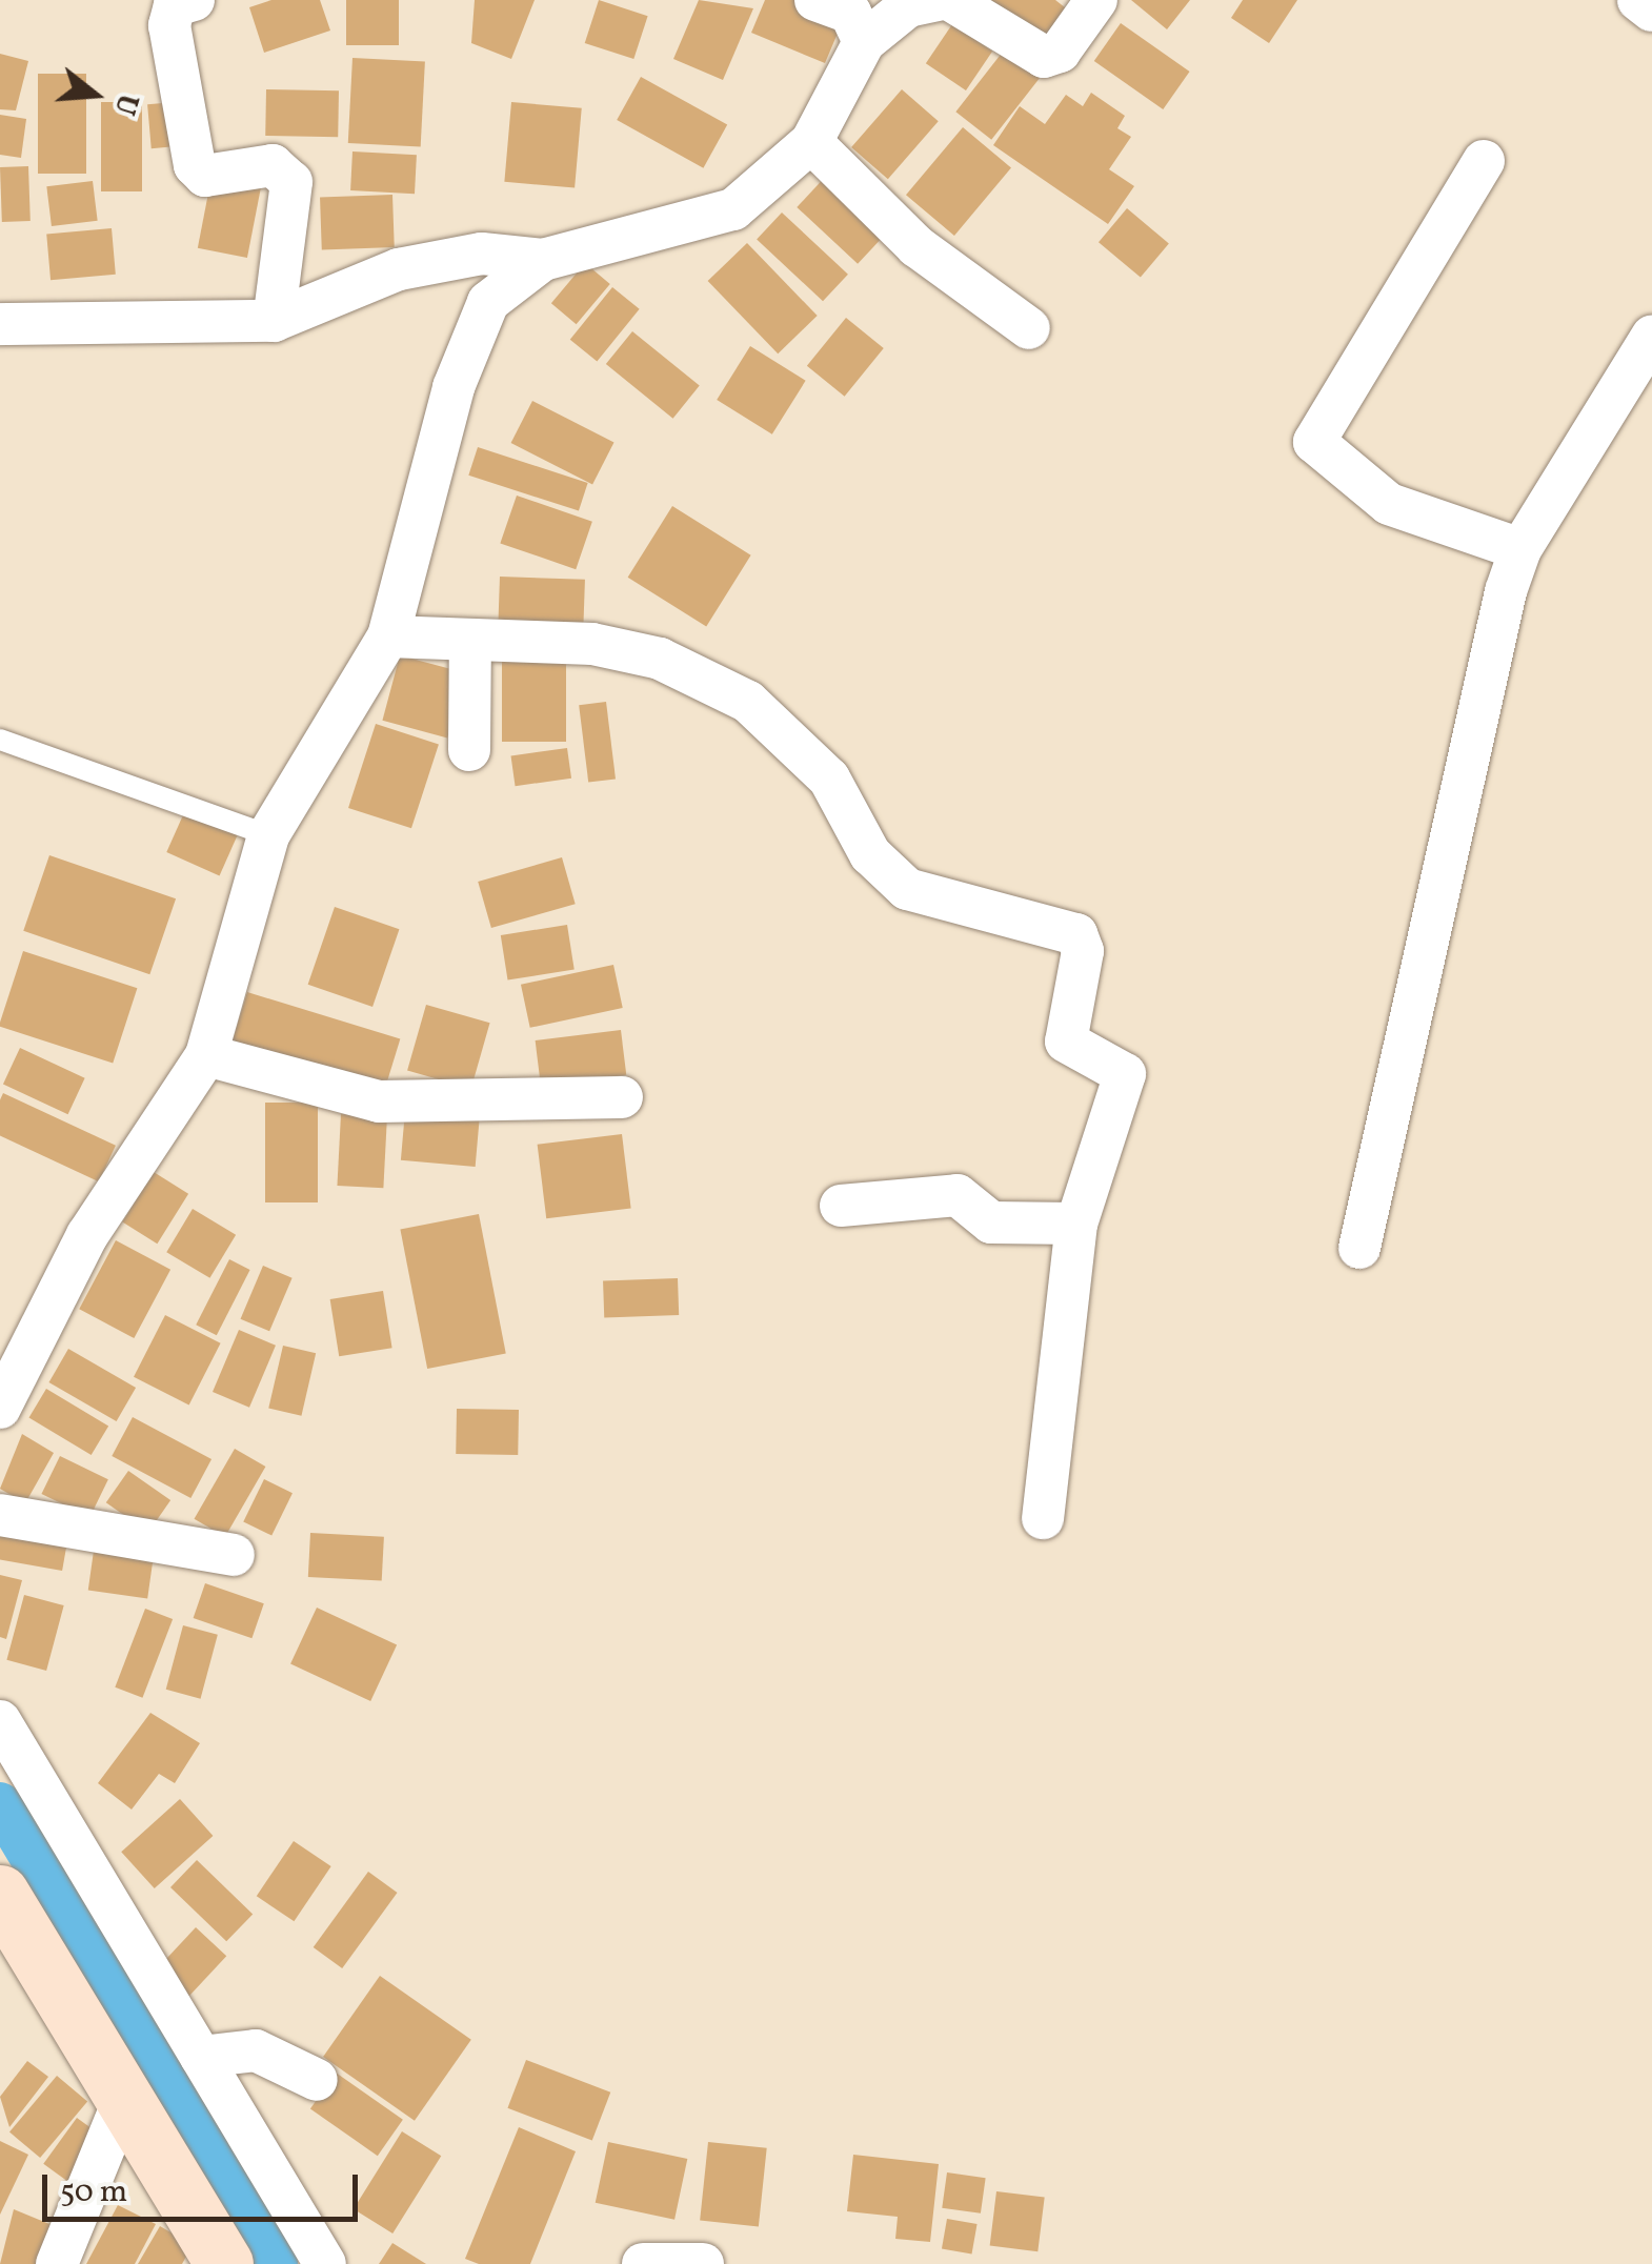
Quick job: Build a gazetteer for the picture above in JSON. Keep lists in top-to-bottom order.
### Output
{
  "scale_bar": "50 m",
  "north": "right"
}
